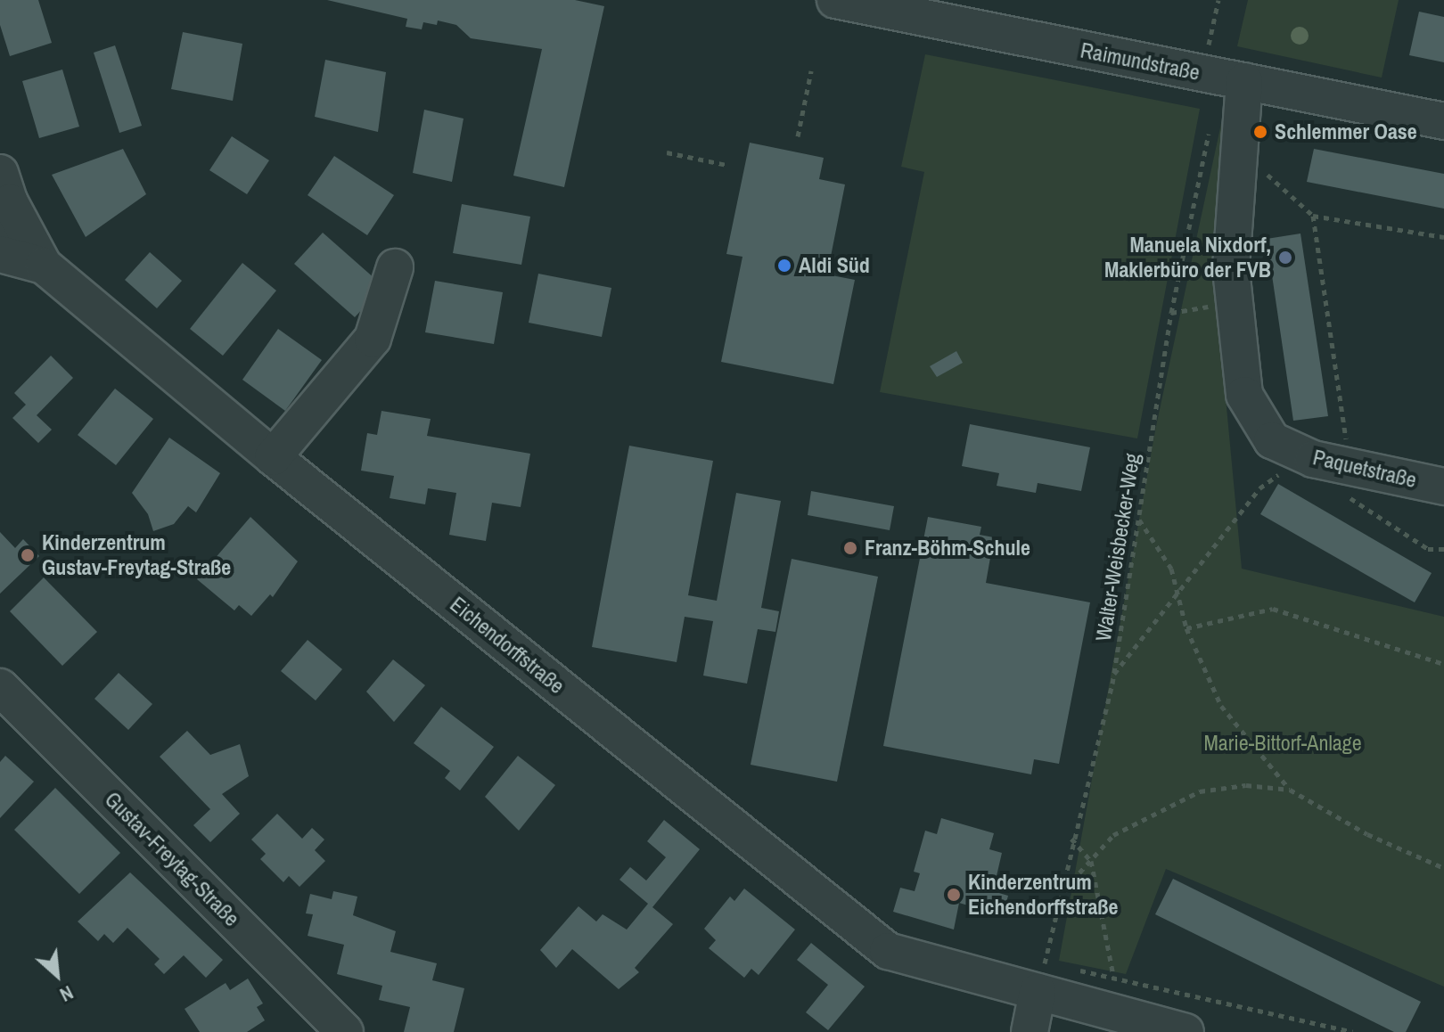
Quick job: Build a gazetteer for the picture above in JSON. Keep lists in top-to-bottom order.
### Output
{
  "streets": {
    "street": [
      "Raimundstraße",
      "Paquetstraße",
      "Eichendorffstraße",
      "Gustav-Freytag-Straße"
    ],
    "path": ["Walter-Weisbecker-Weg"]
  },
  "crossings": [
    ["Raimundstraße", "Paquetstraße"],
    ["Walter-Weisbecker-Weg", "Eichendorffstraße"]
  ],
  "parks": ["Marie-Bittorf-Anlage"],
  "places": [
    "Schlemmer Oase",
    "Manuela Nixdorf, Maklerbüro der FVB",
    "Aldi Süd",
    "Franz-Böhm-Schule",
    "Kinderzentrum Gustav-Freytag-Straße",
    "Kinderzentrum Eichendorffstraße"
  ],
  "north": "bottom right"
}
